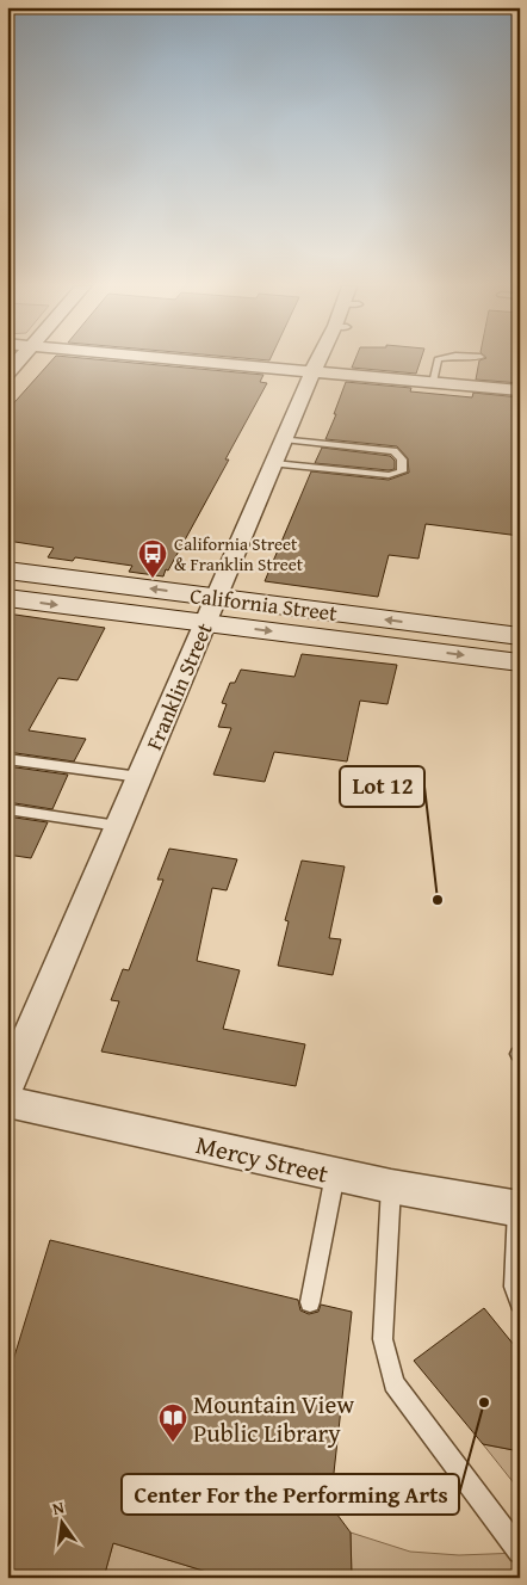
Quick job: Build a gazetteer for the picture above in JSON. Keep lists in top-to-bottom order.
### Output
{
  "streets": {
    "main road": ["California Street"],
    "street": ["Franklin Street", "Mercy Street"]
  },
  "crossings": [
    ["California Street", "Franklin Street"]
  ],
  "places": {
    "bus stop": ["California Street & Franklin Street"],
    "other": ["Lot 12", "Center For the Performing Arts"],
    "library": ["Mountain View Public Library"]
  },
  "north": "top"
}
